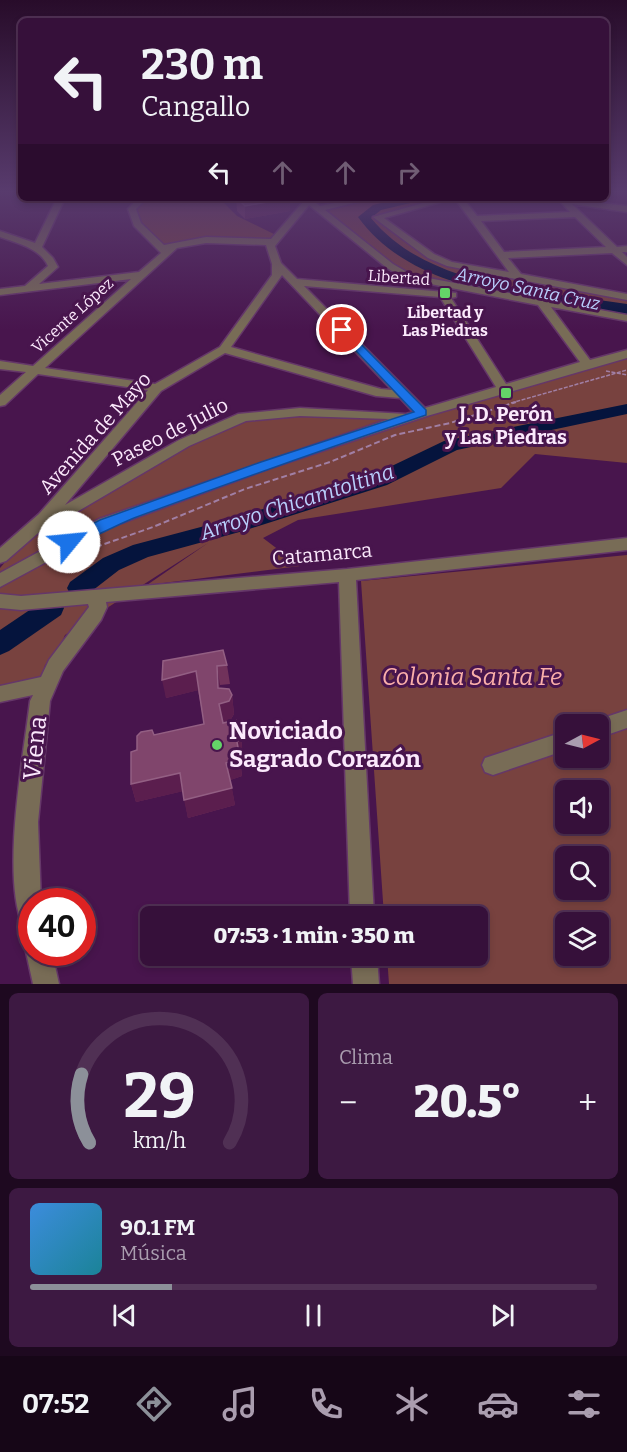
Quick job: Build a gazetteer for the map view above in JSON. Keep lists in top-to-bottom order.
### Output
{
  "streets": {
    "street": [
      "Libertad",
      "Vicente López",
      "Paseo de Julio",
      "Avenida de Mayo",
      "Catamarca",
      "Viena"
    ]
  },
  "crossings": [
    ["Paseo de Julio", "Avenida de Mayo"],
    ["Catamarca", "Viena"]
  ],
  "water": ["Arroyo Santa Cruz", "Arroyo Chicamtoltina"],
  "parks": ["Colonia Santa Fe"],
  "places": {
    "transit": ["Libertad y Las Piedras", "J. D. Perón y Las Piedras"],
    "other": ["Noviciado Sagrado Corazón"]
  },
  "north": "right",
  "page": {
    "turn": ["230 m", "Cangallo"],
    "limit": "40",
    "trip": "07:53 · 1 min · 350 m",
    "tile": "Clima",
    "heat": ["−", "20.5°", "+"],
    "song": ["90.1 FM", "Música"],
    "tabs": "07:52",
    "gauge": ["29", "km/h"]
  }
}
